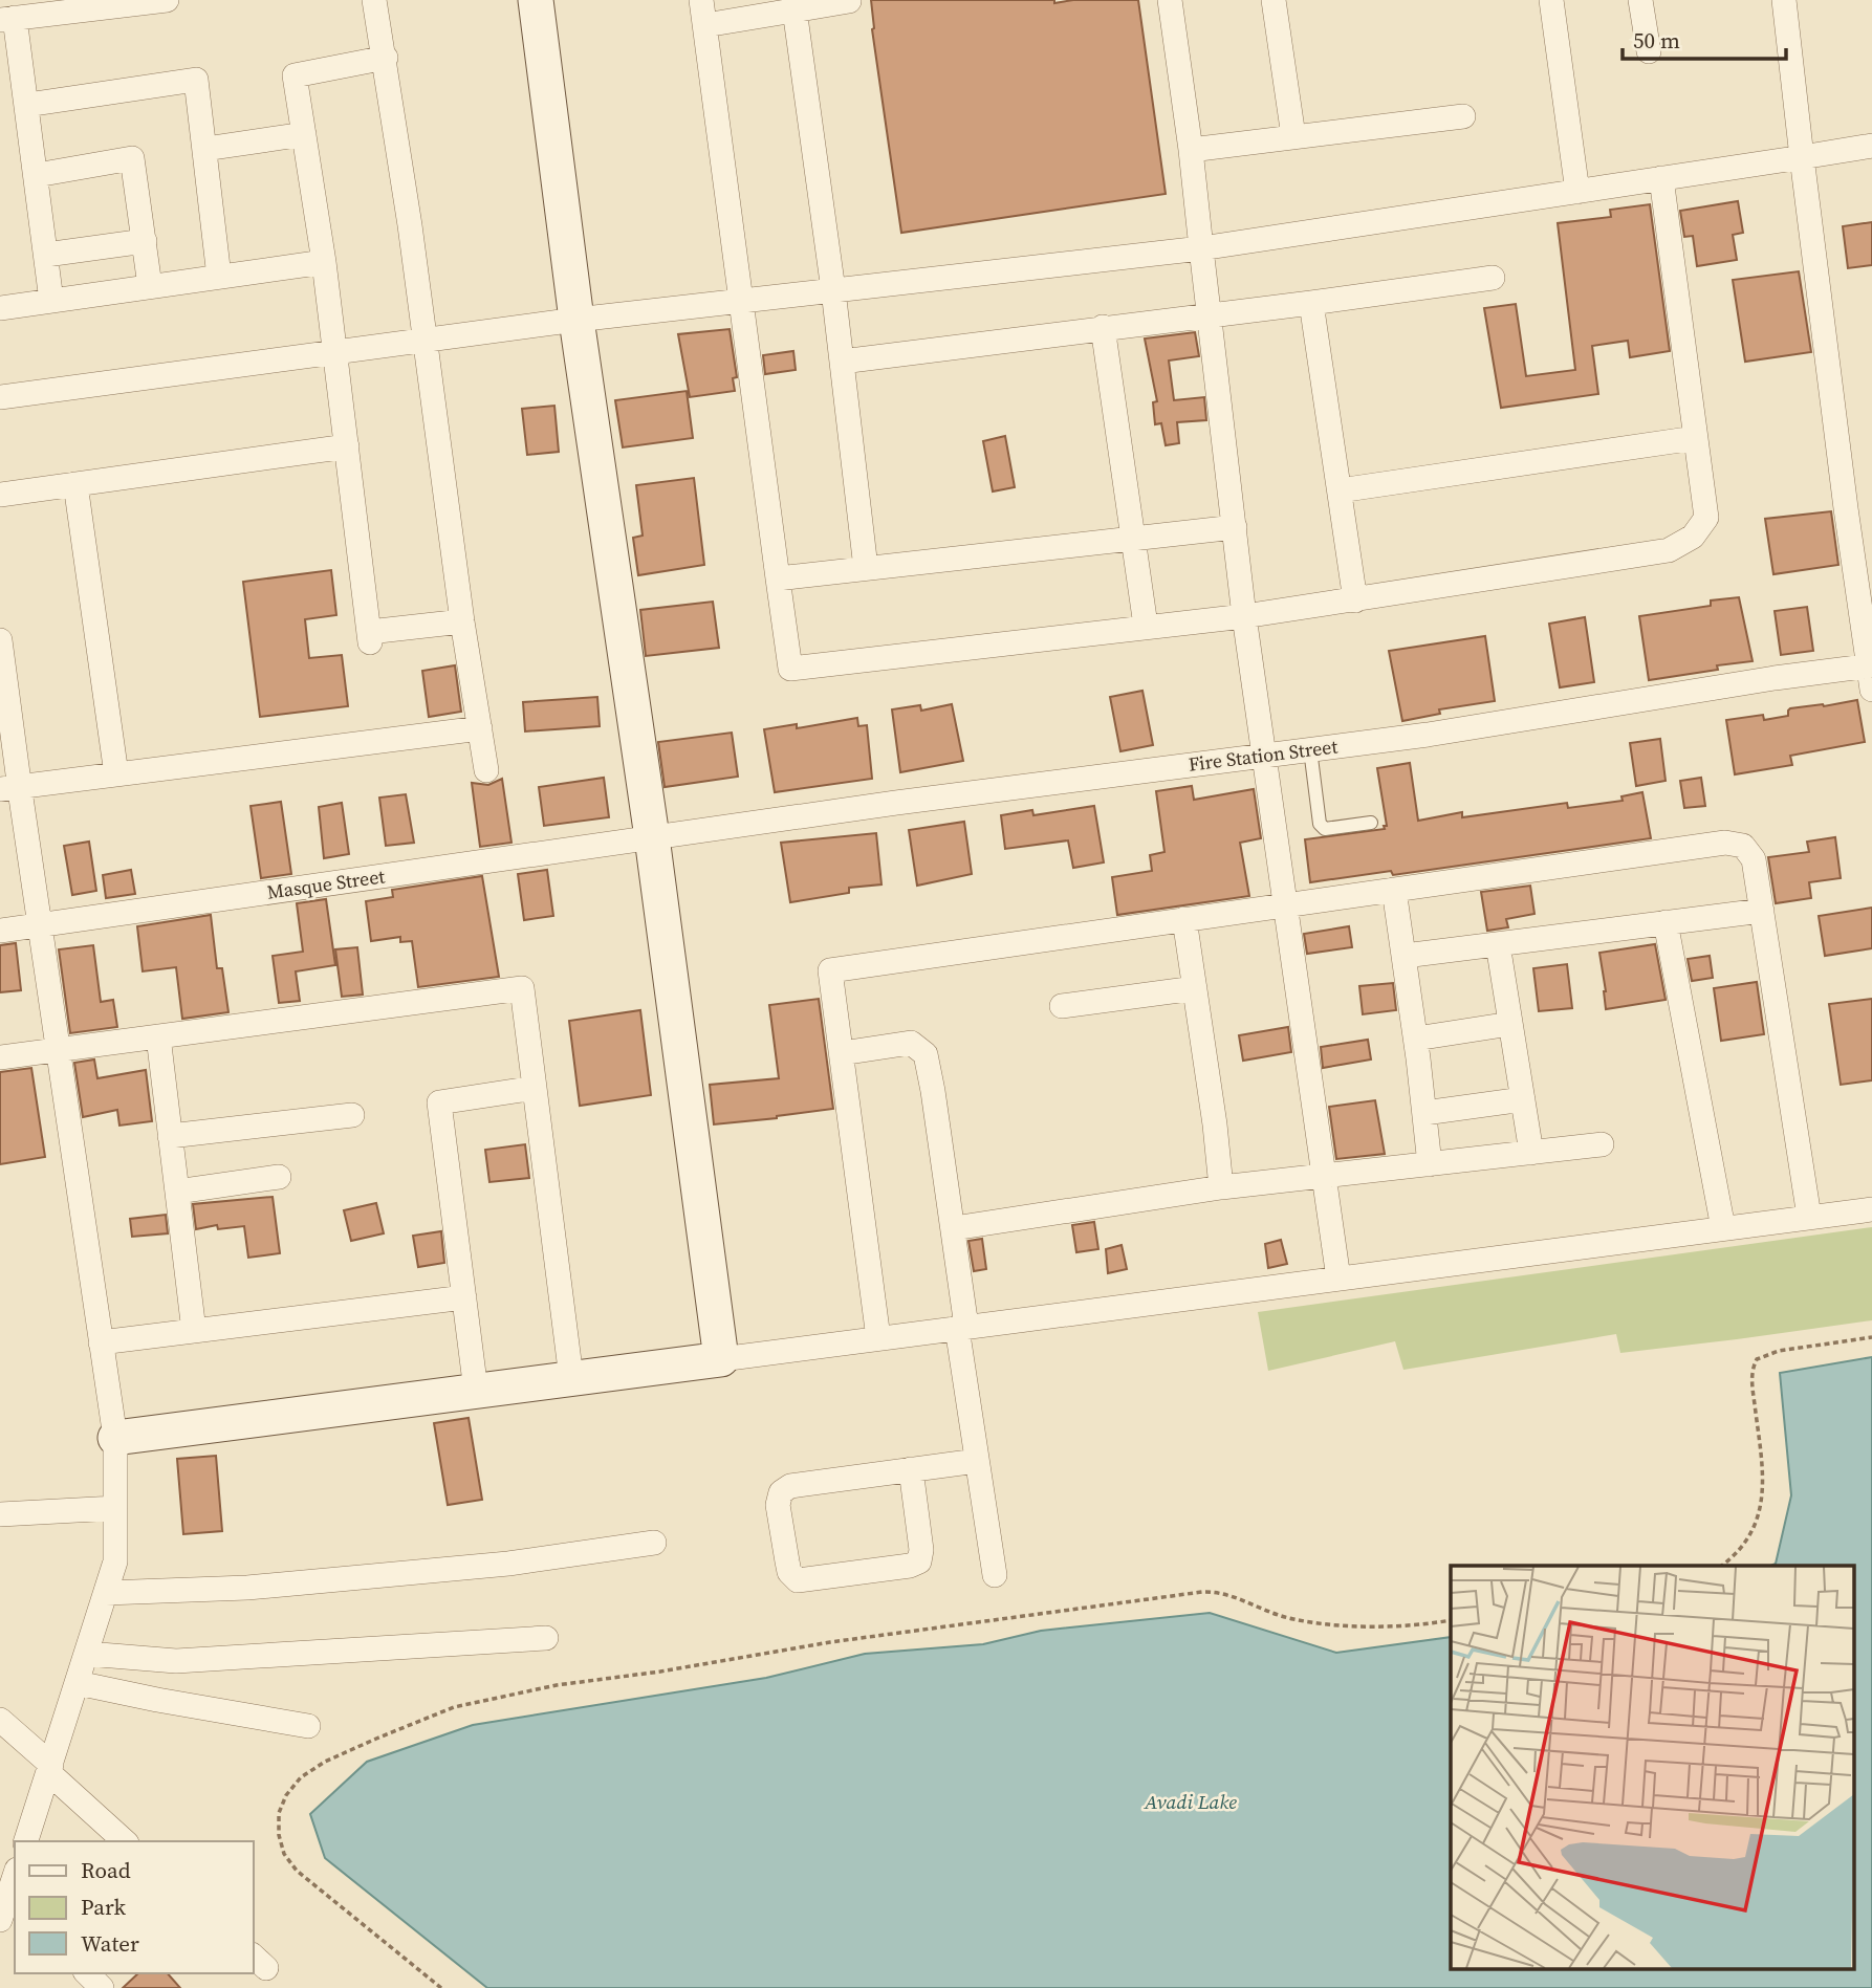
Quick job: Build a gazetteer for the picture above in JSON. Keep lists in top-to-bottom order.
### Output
{
  "streets": {
    "street": ["Fire Station Street", "Masque Street"]
  },
  "crossings": [
    ["Fire Station Street", "Masque Street"]
  ],
  "water": ["Avadi Lake"],
  "legend": ["Road", "Park", "Water"],
  "scale_bar": "50 m"
}
